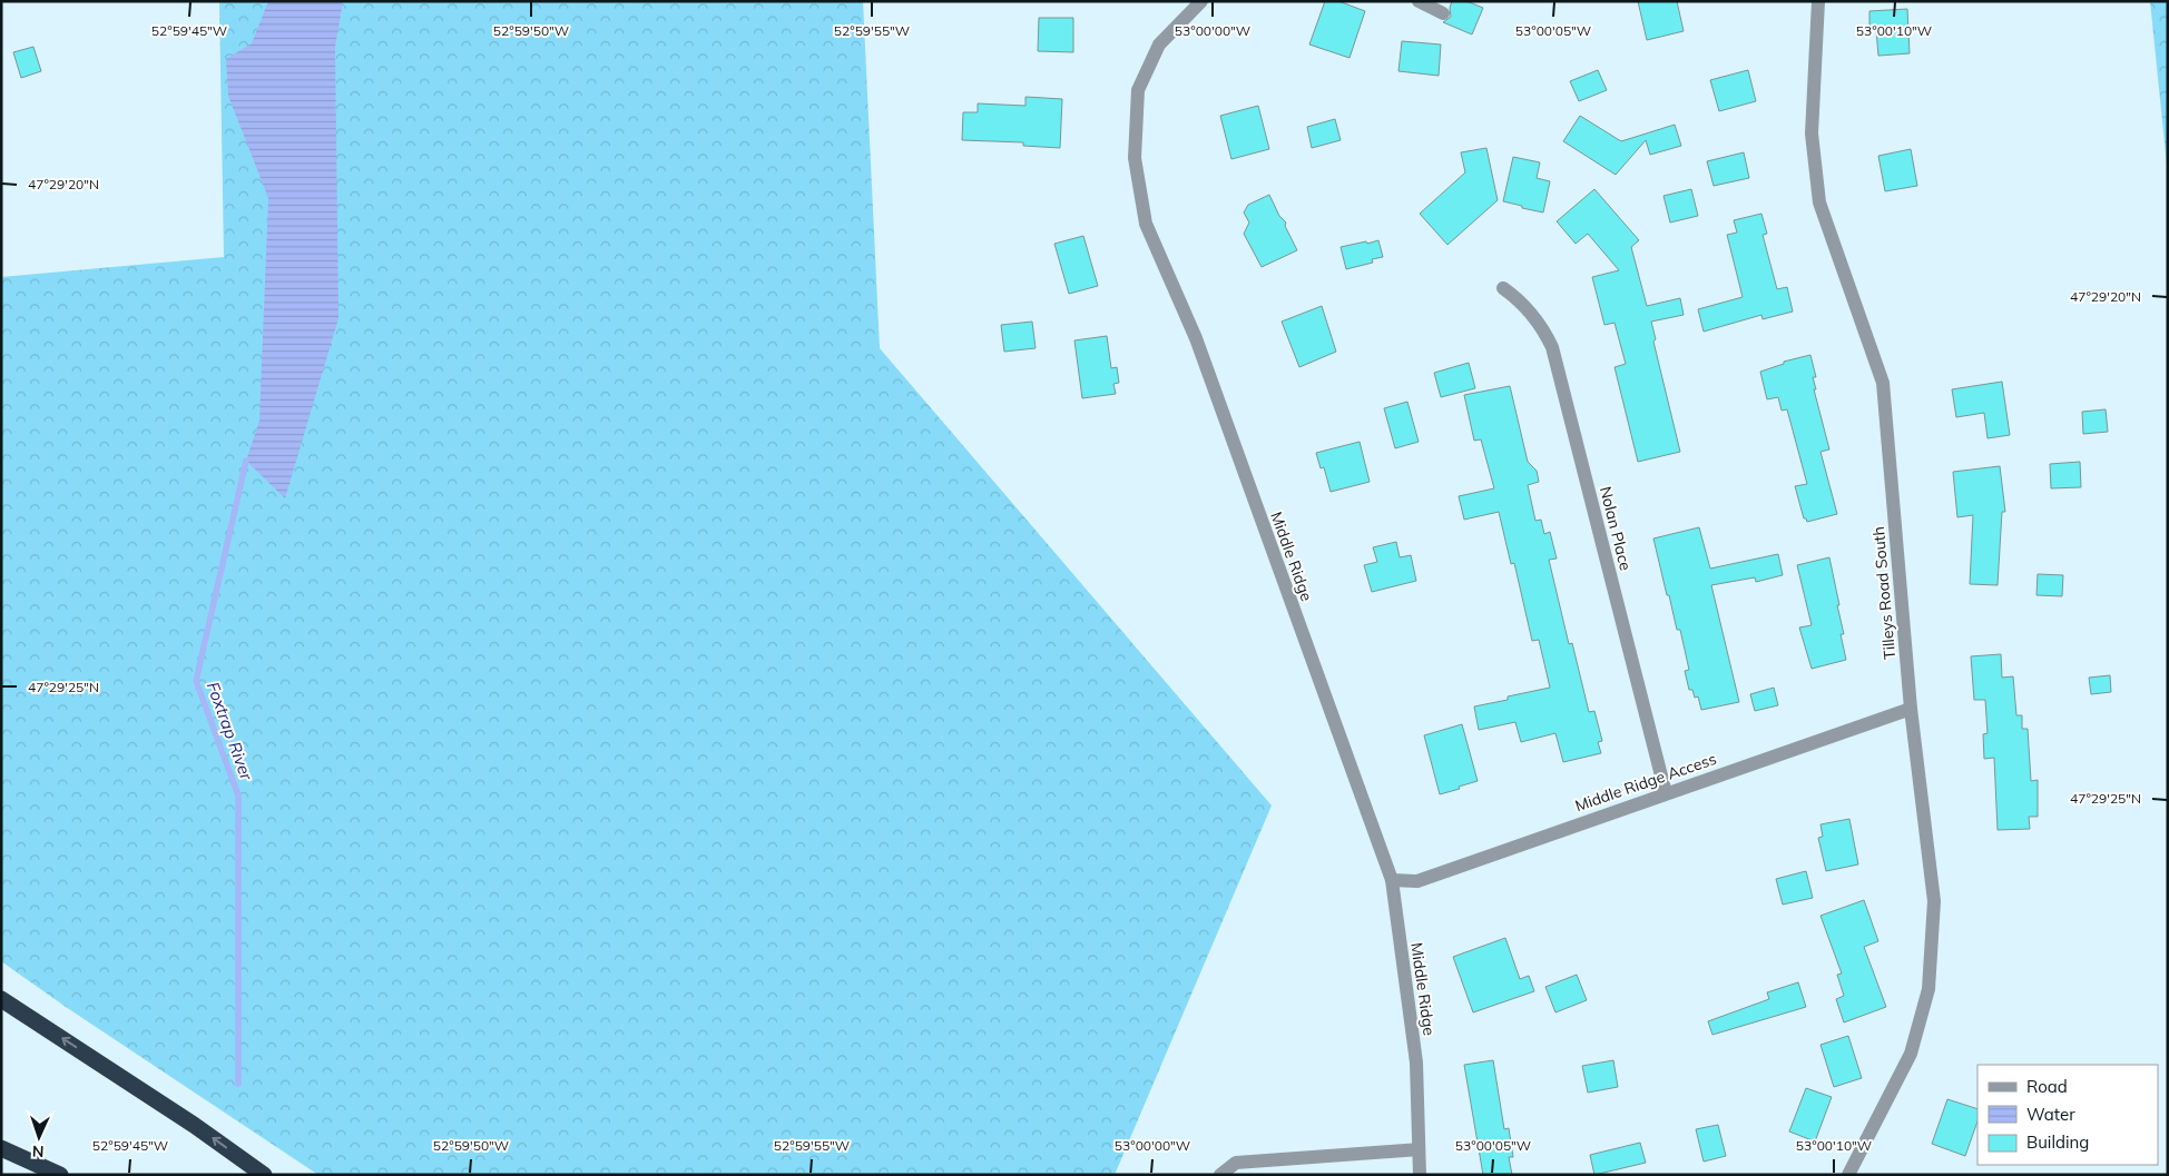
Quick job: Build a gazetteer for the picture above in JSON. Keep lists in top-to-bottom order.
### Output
{
  "streets": {
    "street": [
      "Nolan Place",
      "Middle Ridge",
      "Tilleys Road South",
      "Middle Ridge Access"
    ]
  },
  "crossings": [
    ["Nolan Place", "Middle Ridge Access"],
    ["Middle Ridge", "Middle Ridge Access"],
    ["Tilleys Road South", "Middle Ridge Access"]
  ],
  "water": ["Foxtrap River"],
  "legend": ["Road", "Water", "Building"],
  "north": "bottom",
  "coordinates": [
    "52°59'45\"W",
    "52°59'50\"W",
    "52°59'55\"W",
    "53°00'00\"W",
    "53°00'05\"W",
    "53°00'10\"W",
    "47°29'20\"N",
    "47°29'25\"N"
  ]
}
